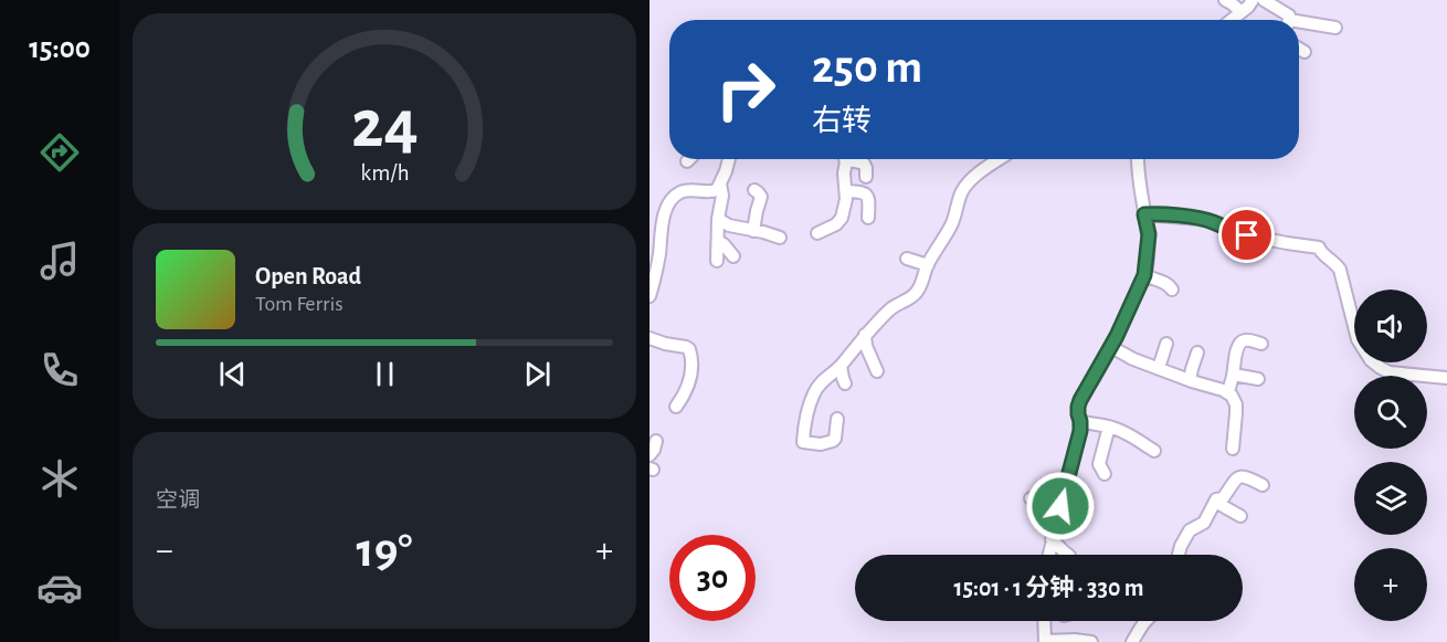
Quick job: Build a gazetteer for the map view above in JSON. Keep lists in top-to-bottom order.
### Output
{
  "page": {
    "tabs": "15:00",
    "turn": ["250 m", "右转"],
    "song": ["Open Road", "Tom Ferris"],
    "map_buttons": "+",
    "tile": "空调",
    "heat": ["−", "19°", "+"],
    "limit": "30",
    "trip": "15:01 · 1 分钟 · 330 m",
    "gauge": ["24", "km/h"]
  }
}
